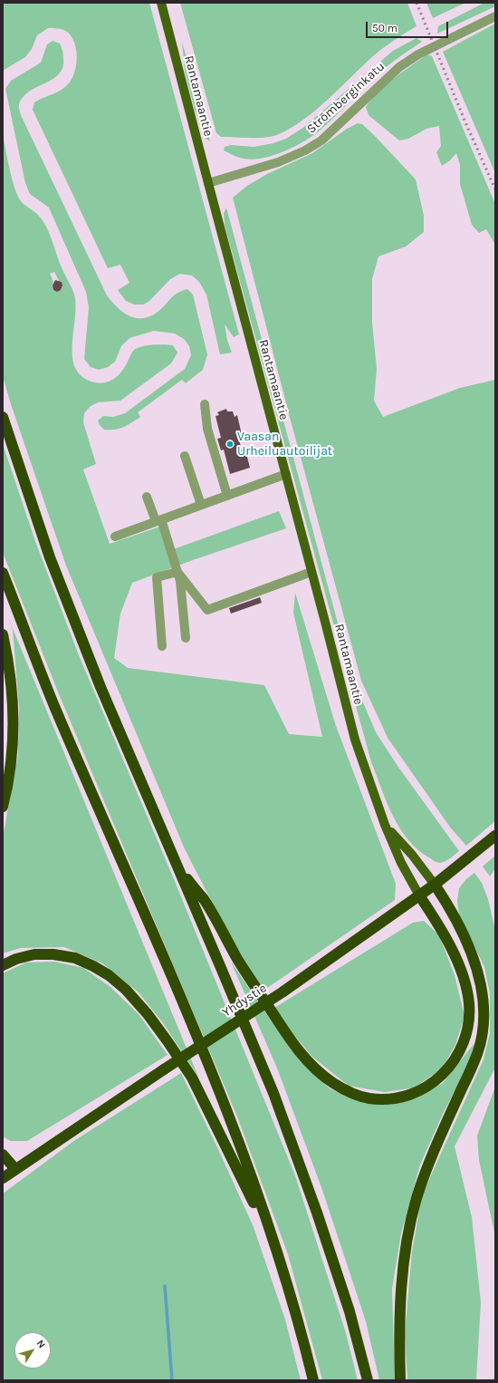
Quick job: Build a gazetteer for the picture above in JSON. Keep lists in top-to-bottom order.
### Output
{
  "streets": {
    "highway": ["Yhdystie"],
    "main road": ["Rantamaantie"],
    "street": ["Strömberginkatu"]
  },
  "crossings": [
    ["Rantamaantie", "Strömberginkatu"],
    ["Rantamaantie", "Yhdystie"]
  ],
  "places": ["Vaasan Urheiluautoilijat"],
  "scale_bar": "50 m",
  "north": "top right"
}
